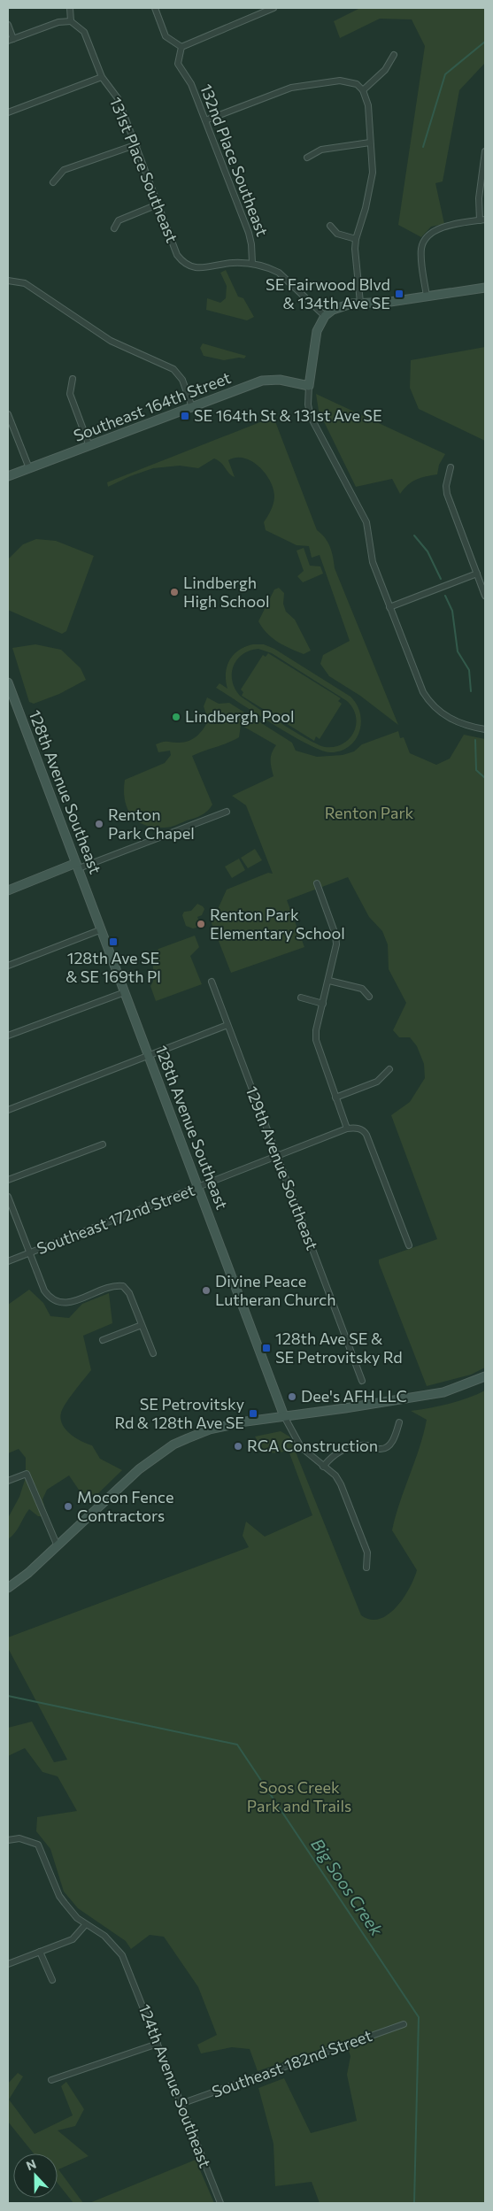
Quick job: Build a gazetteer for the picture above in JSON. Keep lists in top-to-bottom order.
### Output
{
  "streets": {
    "street": [
      "132nd Place Southeast",
      "131st Place Southeast",
      "Southeast 164th Street",
      "128th Avenue Southeast",
      "129th Avenue Southeast",
      "Southeast 172nd Street",
      "Southeast 182nd Street",
      "124th Avenue Southeast"
    ]
  },
  "crossings": [
    ["132nd Place Southeast", "131st Place Southeast"],
    ["128th Avenue Southeast", "Southeast 172nd Street"],
    ["129th Avenue Southeast", "Southeast 172nd Street"],
    ["Southeast 182nd Street", "124th Avenue Southeast"]
  ],
  "water": ["Big Soos Creek"],
  "parks": ["Renton Park", "Soos Creek Park and Trails"],
  "places": {
    "transit": [
      "SE Fairwood Blvd & 134th Ave SE",
      "SE 164th St & 131st Ave SE",
      "128th Ave SE & SE 169th Pl",
      "128th Ave SE & SE Petrovitsky Rd",
      "SE Petrovitsky Rd & 128th Ave SE"
    ],
    "other": [
      "Lindbergh High School",
      "Lindbergh Pool",
      "Renton Park Chapel",
      "Renton Park Elementary School",
      "Divine Peace Lutheran Church",
      "Dee's AFH LLC",
      "RCA Construction",
      "Mocon Fence Contractors"
    ]
  },
  "north": "top"
}
